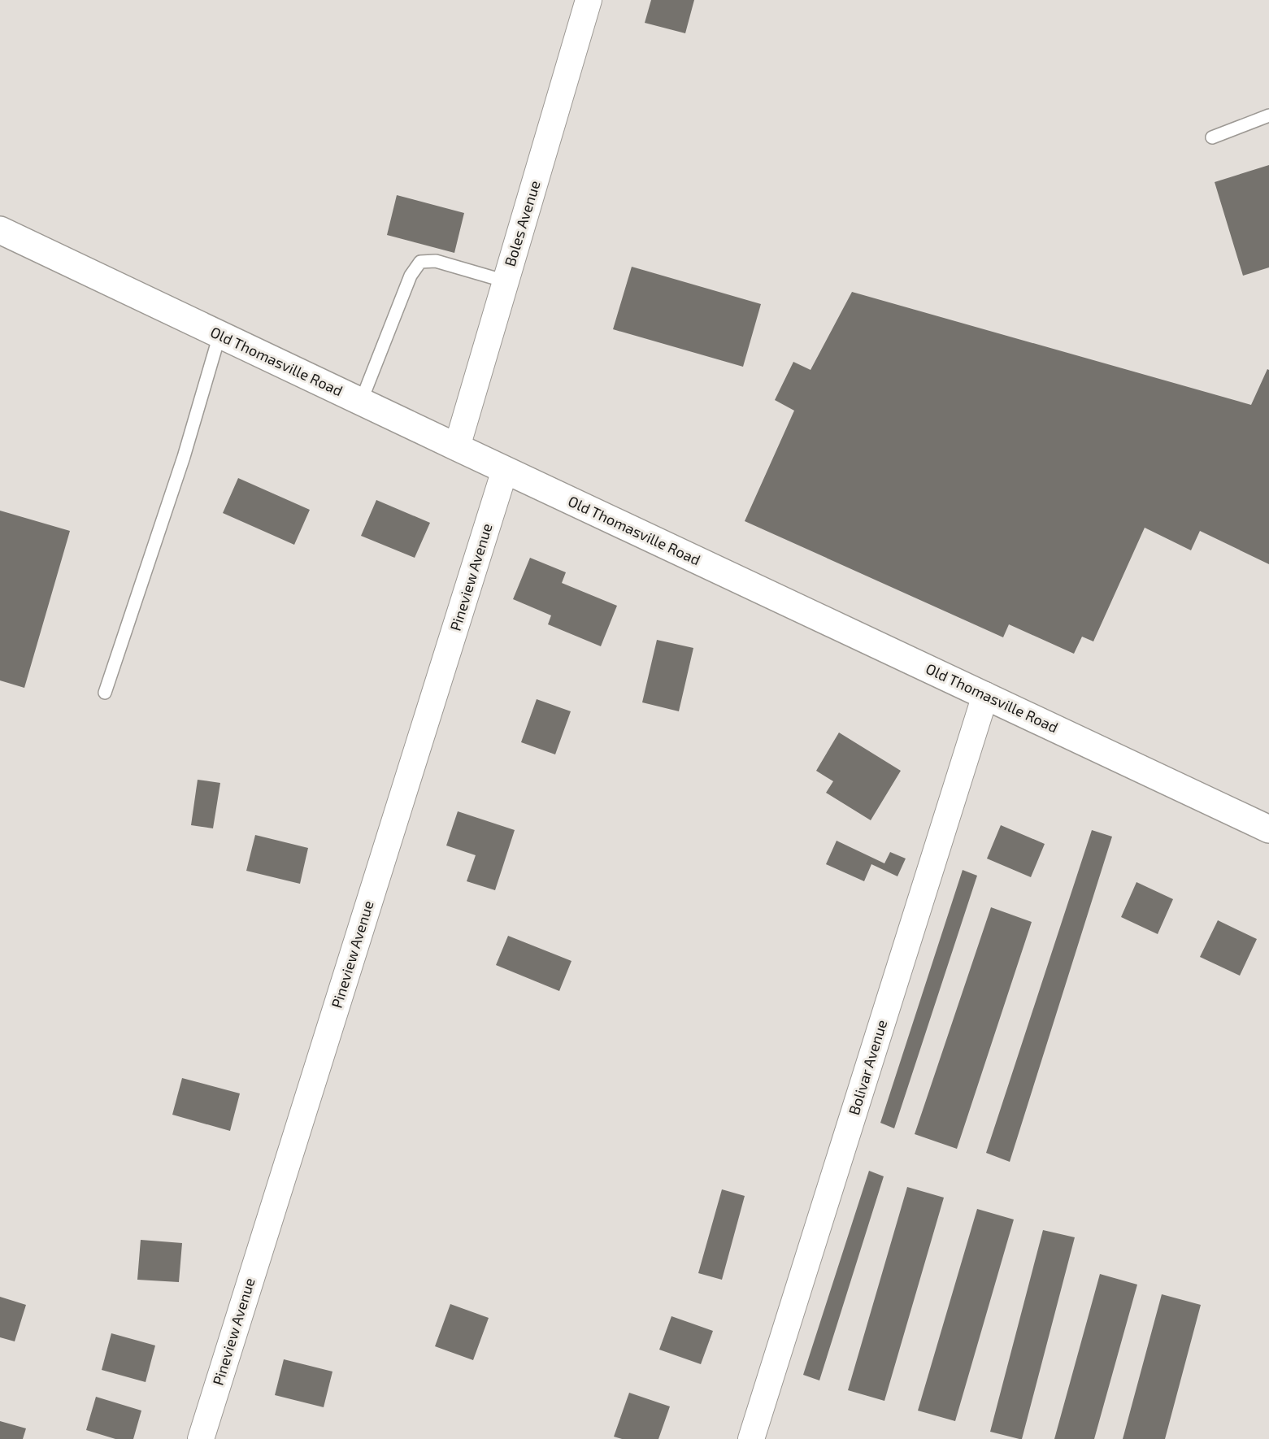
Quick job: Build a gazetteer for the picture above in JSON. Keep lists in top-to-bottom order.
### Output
{
  "streets": {
    "street": [
      "Boles Avenue",
      "Old Thomasville Road",
      "Pineview Avenue",
      "Bolivar Avenue"
    ]
  },
  "crossings": [
    ["Boles Avenue", "Old Thomasville Road"],
    ["Old Thomasville Road", "Pineview Avenue"],
    ["Old Thomasville Road", "Bolivar Avenue"]
  ]
}
